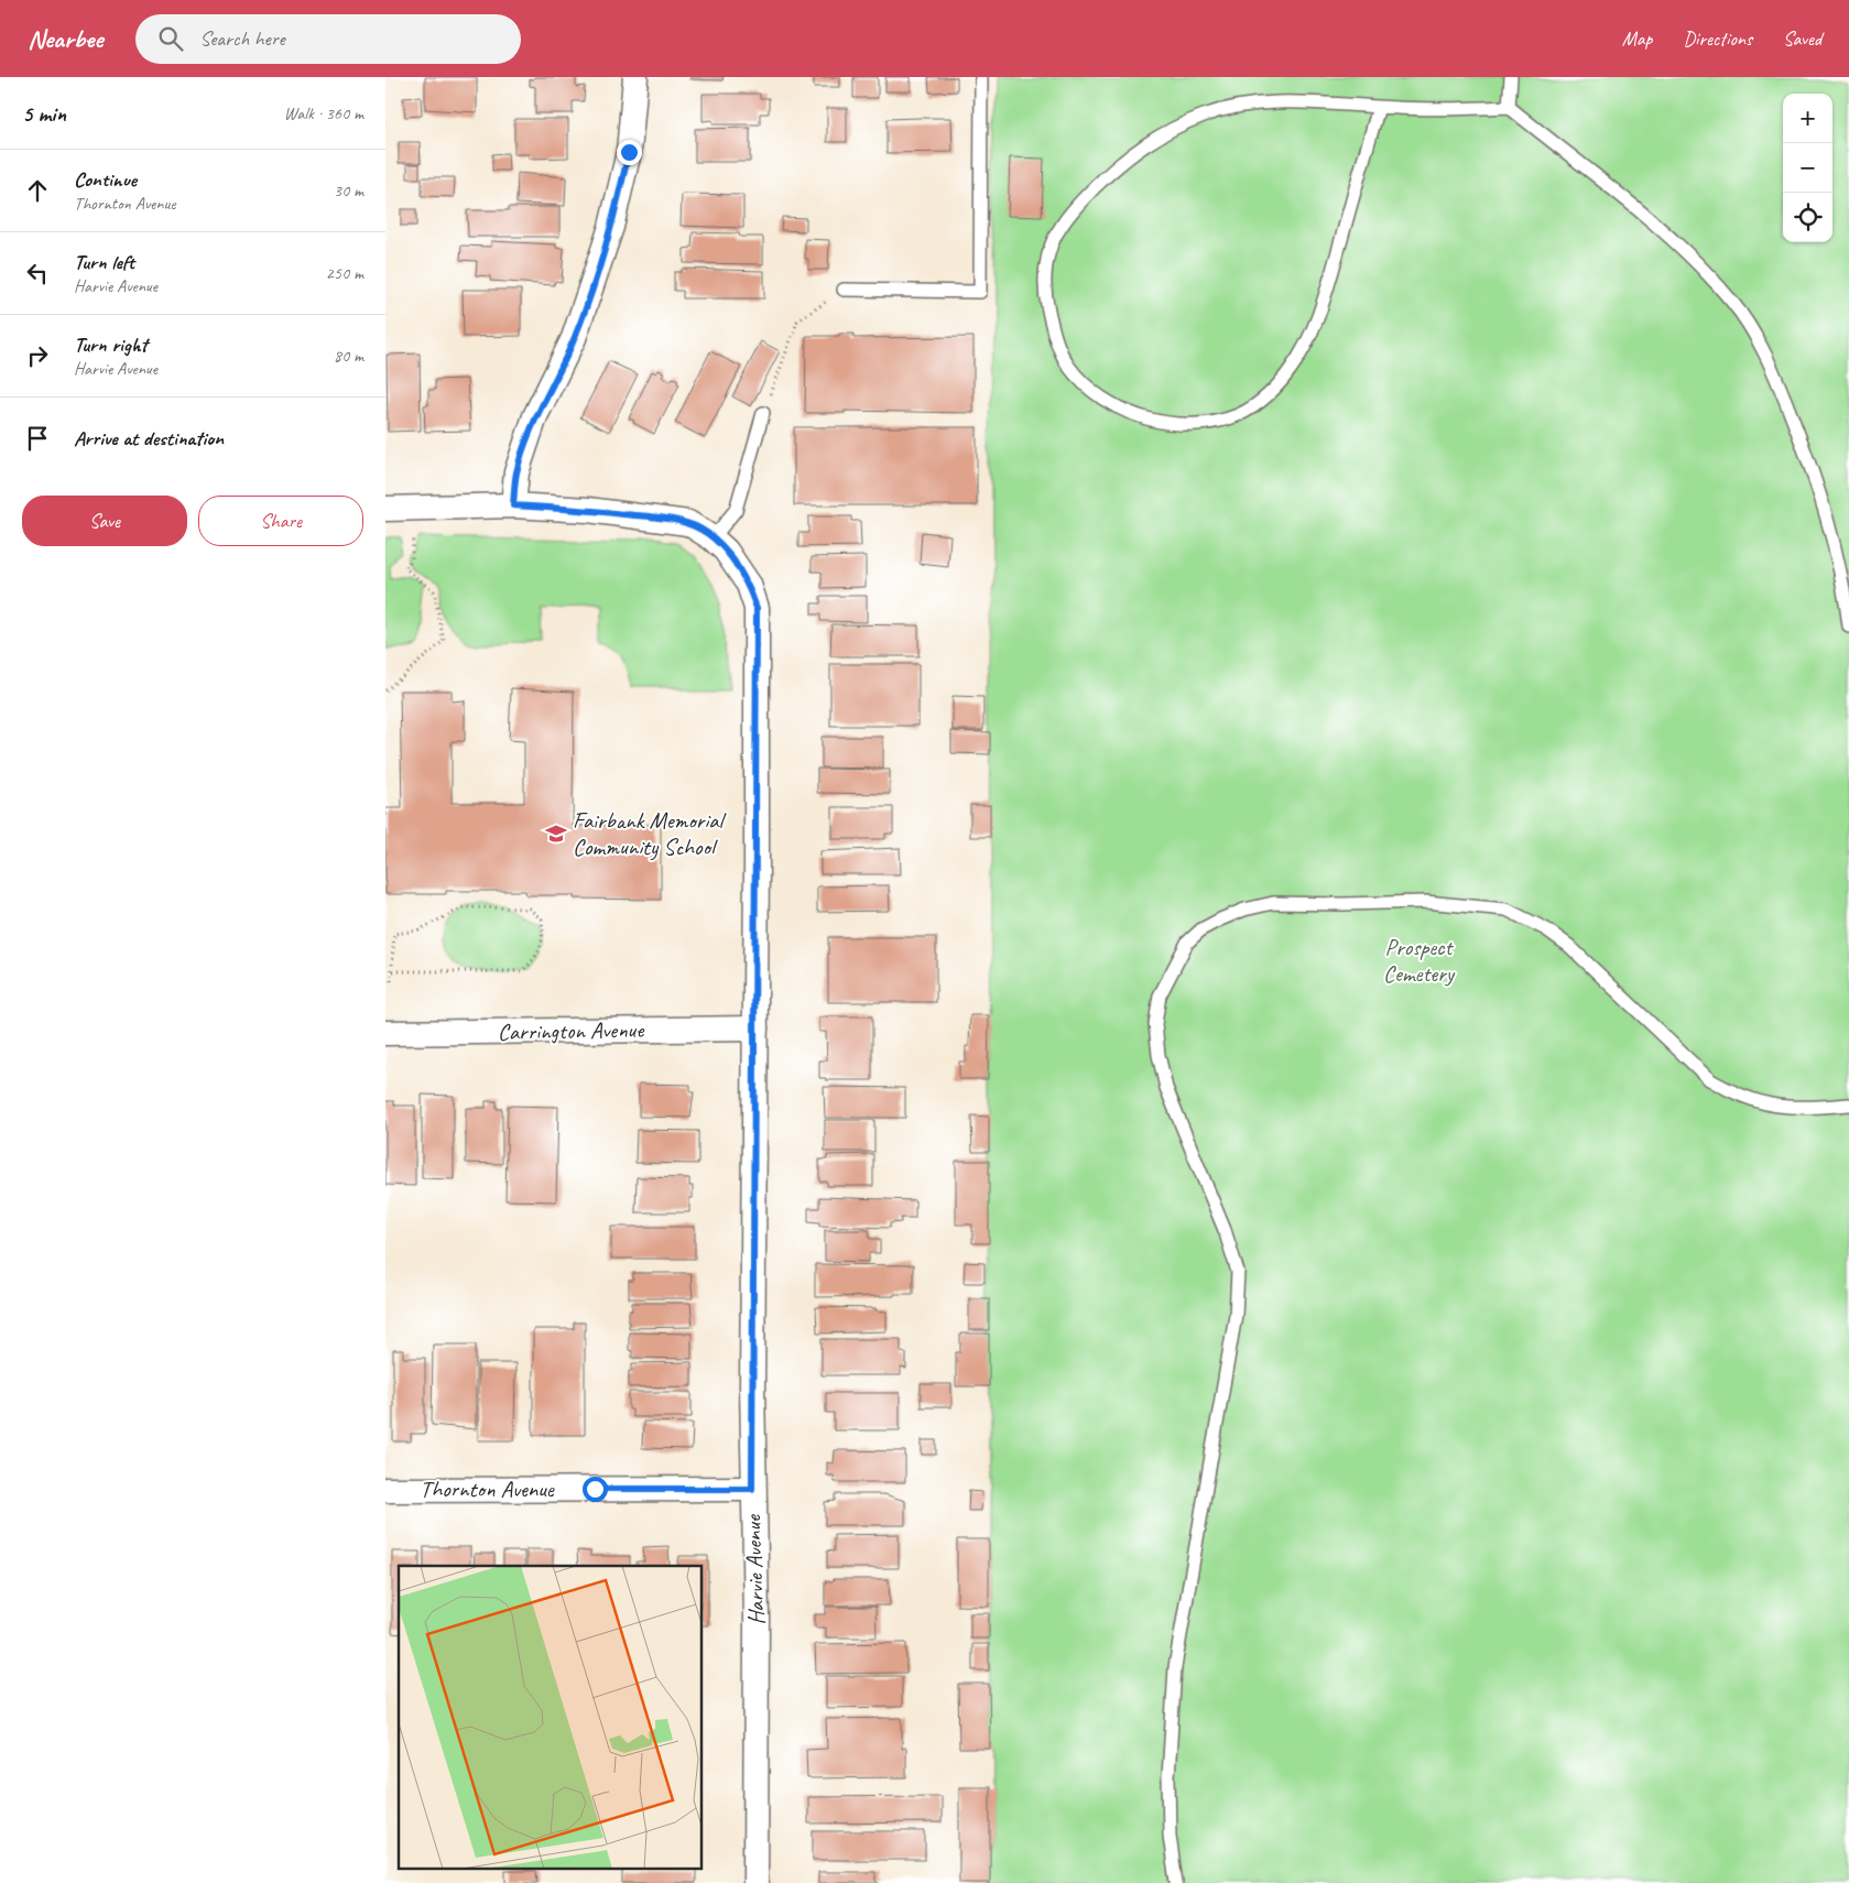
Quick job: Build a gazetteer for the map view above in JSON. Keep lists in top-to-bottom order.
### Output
{
  "streets": {
    "street": ["Carrington Avenue", "Thornton Avenue", "Harvie Avenue"]
  },
  "crossings": [
    ["Carrington Avenue", "Harvie Avenue"],
    ["Thornton Avenue", "Harvie Avenue"]
  ],
  "parks": ["Prospect Cemetery"],
  "places": {
    "school or university": ["Fairbank Memorial Community School"]
  },
  "page": {
    "header": "Nearbee",
    "search": "Search here",
    "nav": ["Map", "Directions", "Saved"],
    "heading": ["5 min", "Walk · 360 m"],
    "map_buttons": ["+", "−"],
    "list": [
      ["Continue", "Thornton Avenue", "30 m"],
      ["Turn left", "Harvie Avenue", "250 m"],
      ["Turn right", "Harvie Avenue", "80 m"],
      "Arrive at destination"
    ],
    "buttons": ["Save", "Share"]
  }
}
